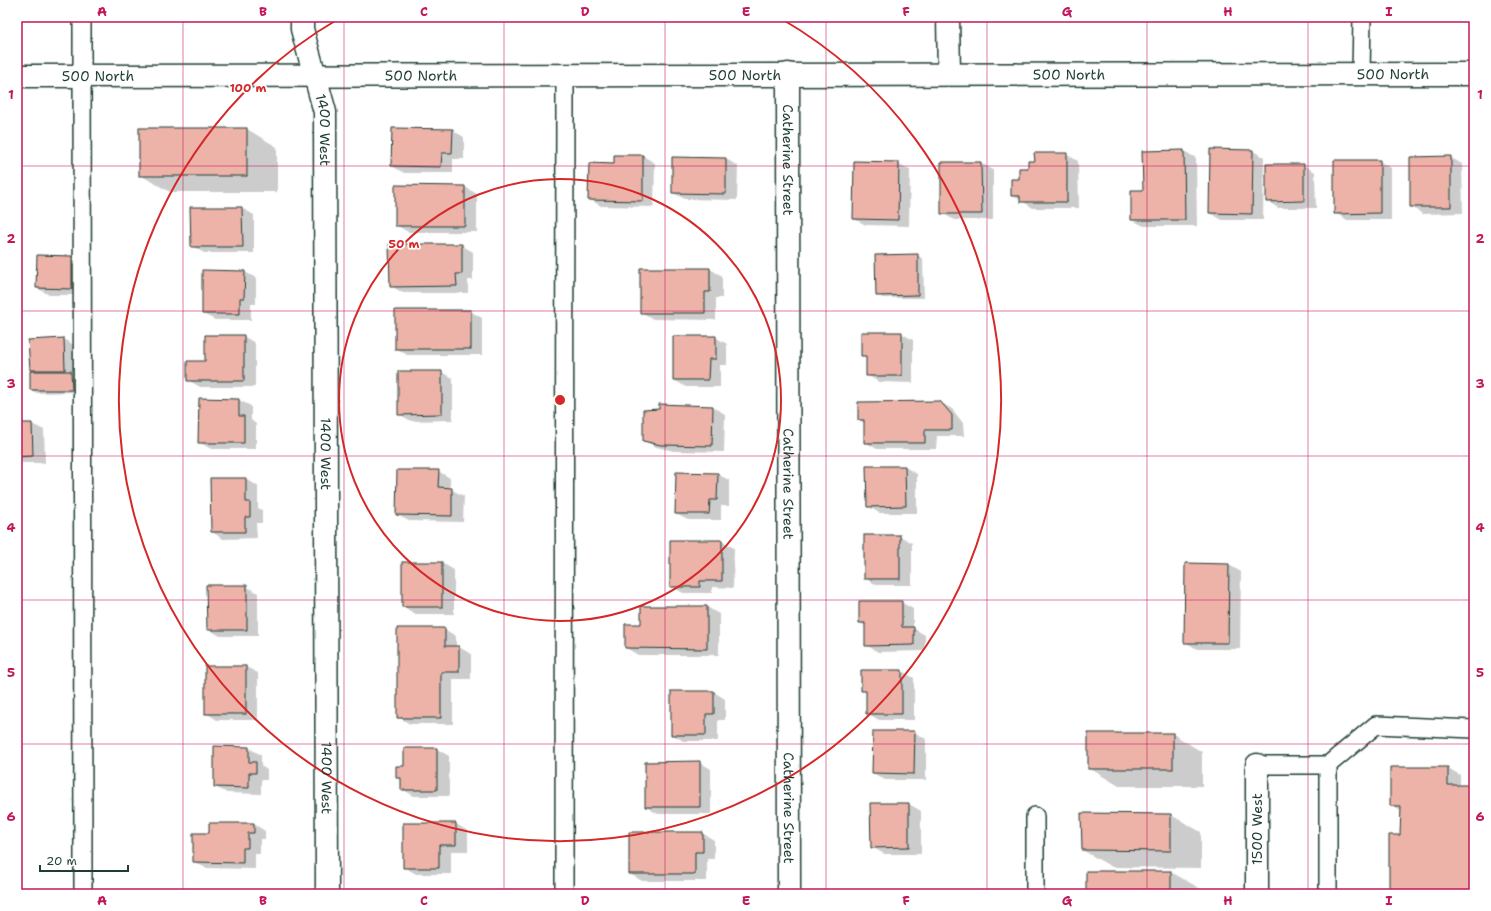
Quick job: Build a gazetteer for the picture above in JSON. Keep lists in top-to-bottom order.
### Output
{
  "streets": {
    "street": [
      "500 North",
      "1400 West",
      "Catherine Street",
      "1500 West"
    ]
  },
  "crossings": [
    ["500 North", "1400 West"],
    ["500 North", "Catherine Street"]
  ],
  "scale_bar": "20 m",
  "grid": {
    "columns": [
      "A",
      "B",
      "C",
      "D",
      "E",
      "F",
      "G",
      "H",
      "I"
    ],
    "rows": [
      "1",
      "2",
      "3",
      "4",
      "5",
      "6"
    ]
  },
  "rings": ["100 m", "50 m"]
}
